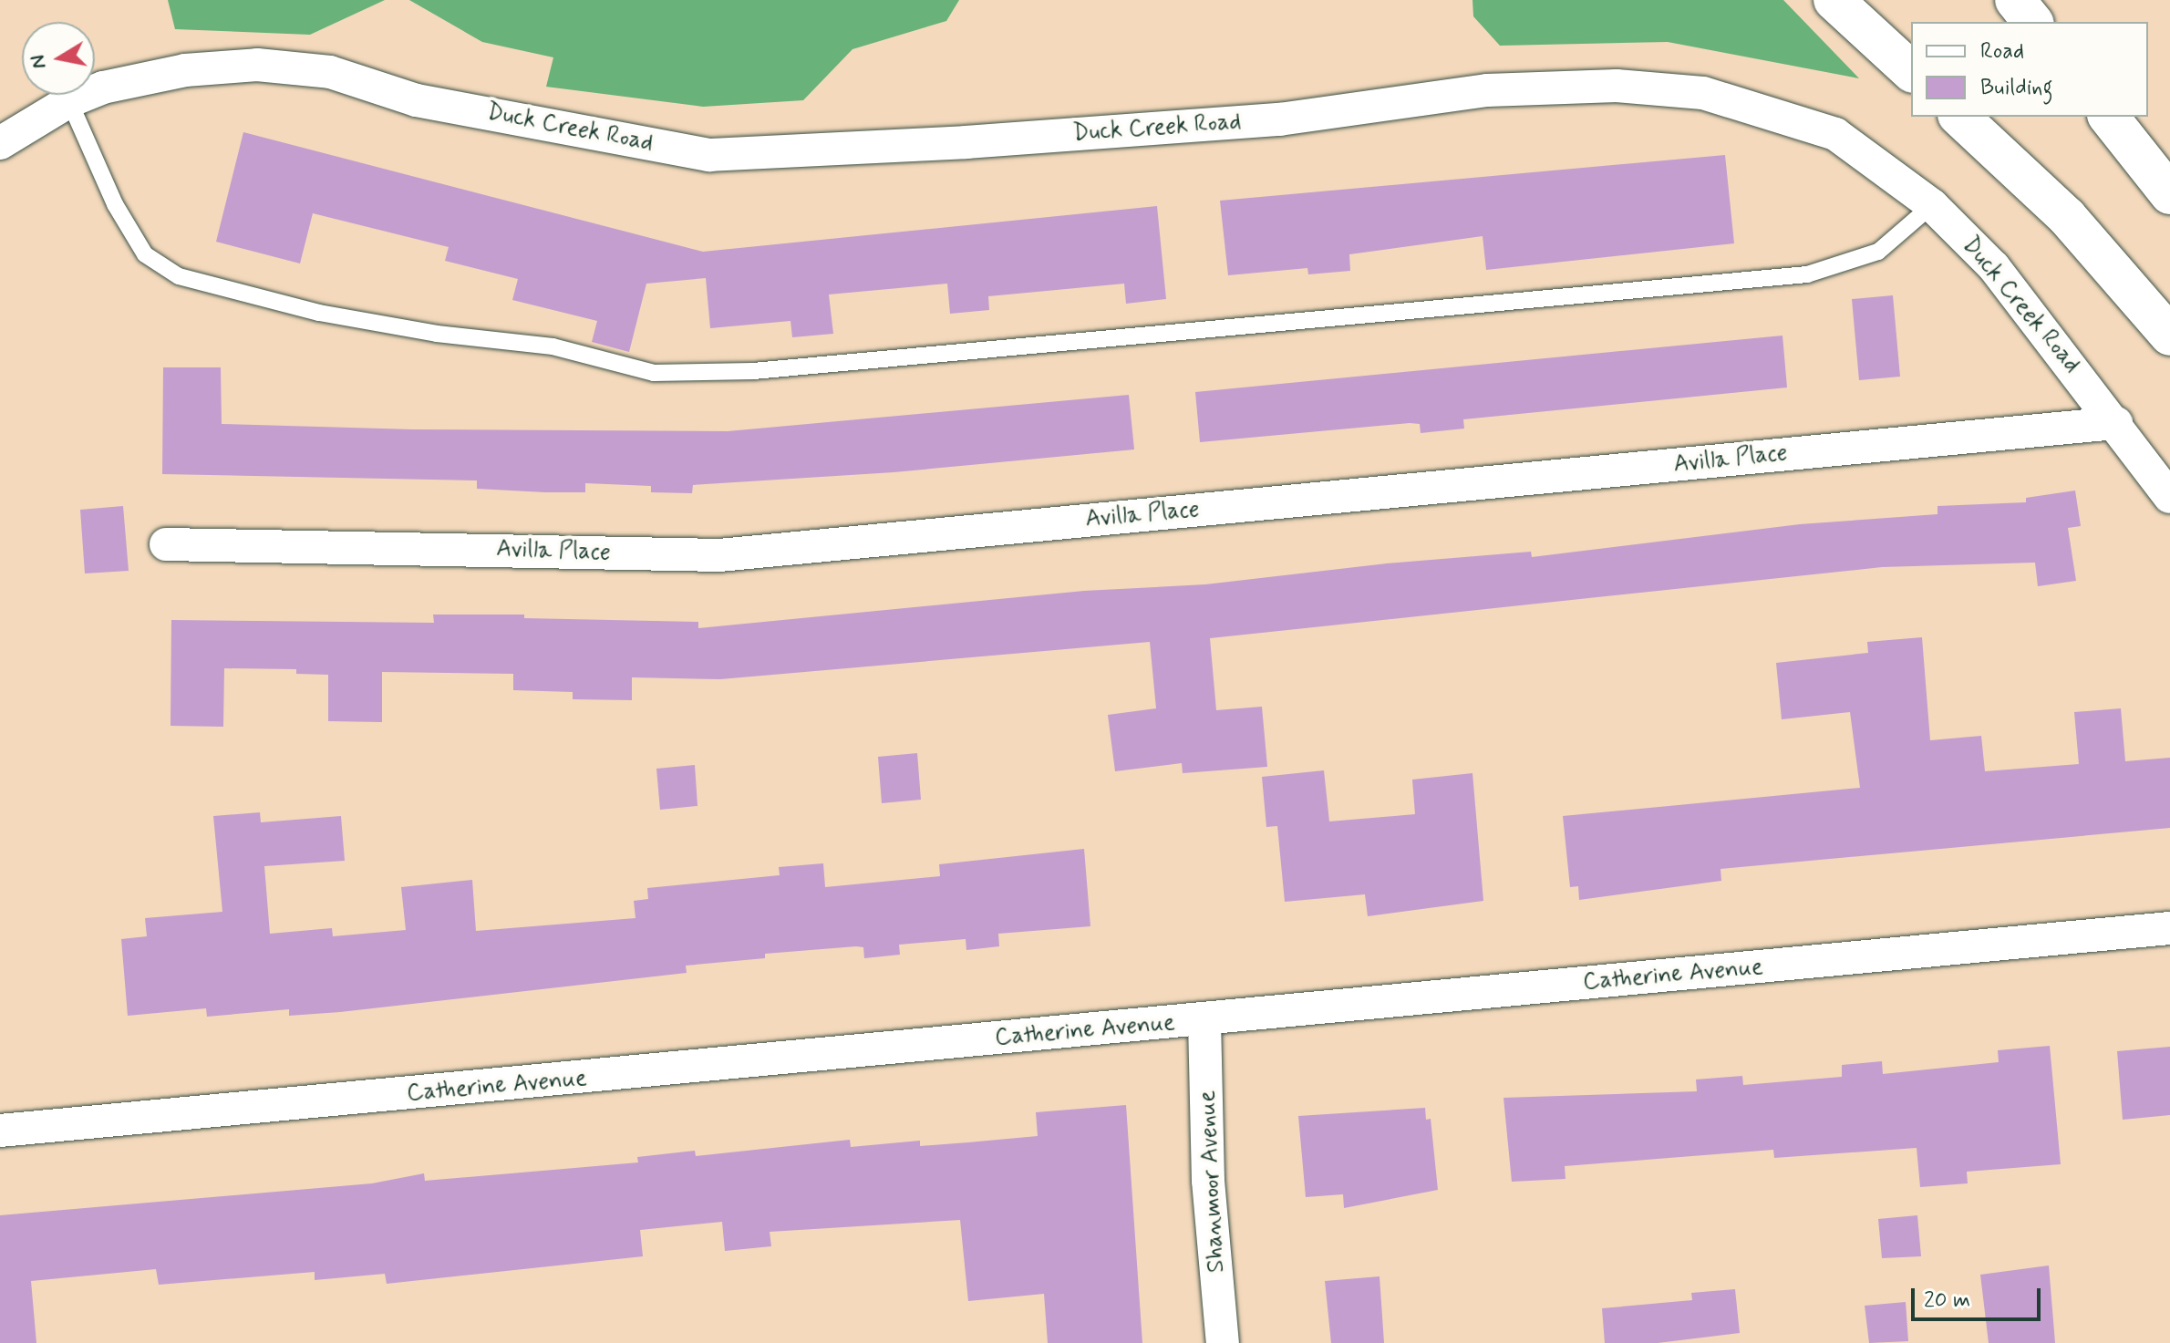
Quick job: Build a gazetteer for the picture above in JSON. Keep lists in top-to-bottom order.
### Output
{
  "streets": {
    "street": [
      "Duck Creek Road",
      "Avilla Place",
      "Catherine Avenue",
      "Shanmoor Avenue"
    ]
  },
  "crossings": [
    ["Duck Creek Road", "Avilla Place"],
    ["Catherine Avenue", "Shanmoor Avenue"]
  ],
  "legend": ["Road", "Building"],
  "scale_bar": "20 m",
  "north": "left"
}
